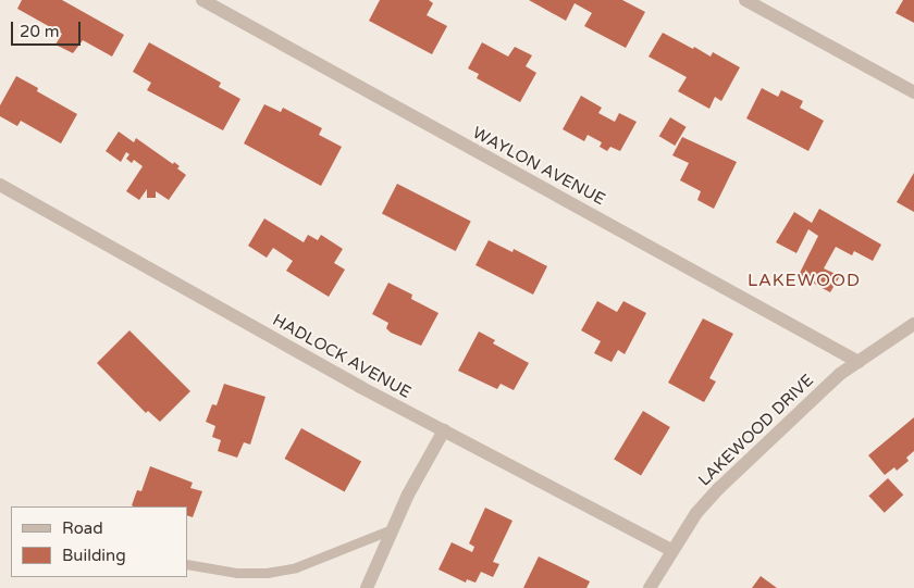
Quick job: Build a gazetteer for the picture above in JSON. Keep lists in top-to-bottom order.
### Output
{
  "streets": {
    "street": ["WAYLON AVENUE", "HADLOCK AVENUE", "LAKEWOOD DRIVE"]
  },
  "crossings": [
    ["WAYLON AVENUE", "LAKEWOOD DRIVE"],
    ["HADLOCK AVENUE", "LAKEWOOD DRIVE"]
  ],
  "districts": ["LAKEWOOD"],
  "legend": ["Road", "Building"],
  "scale_bar": "20 m"
}
